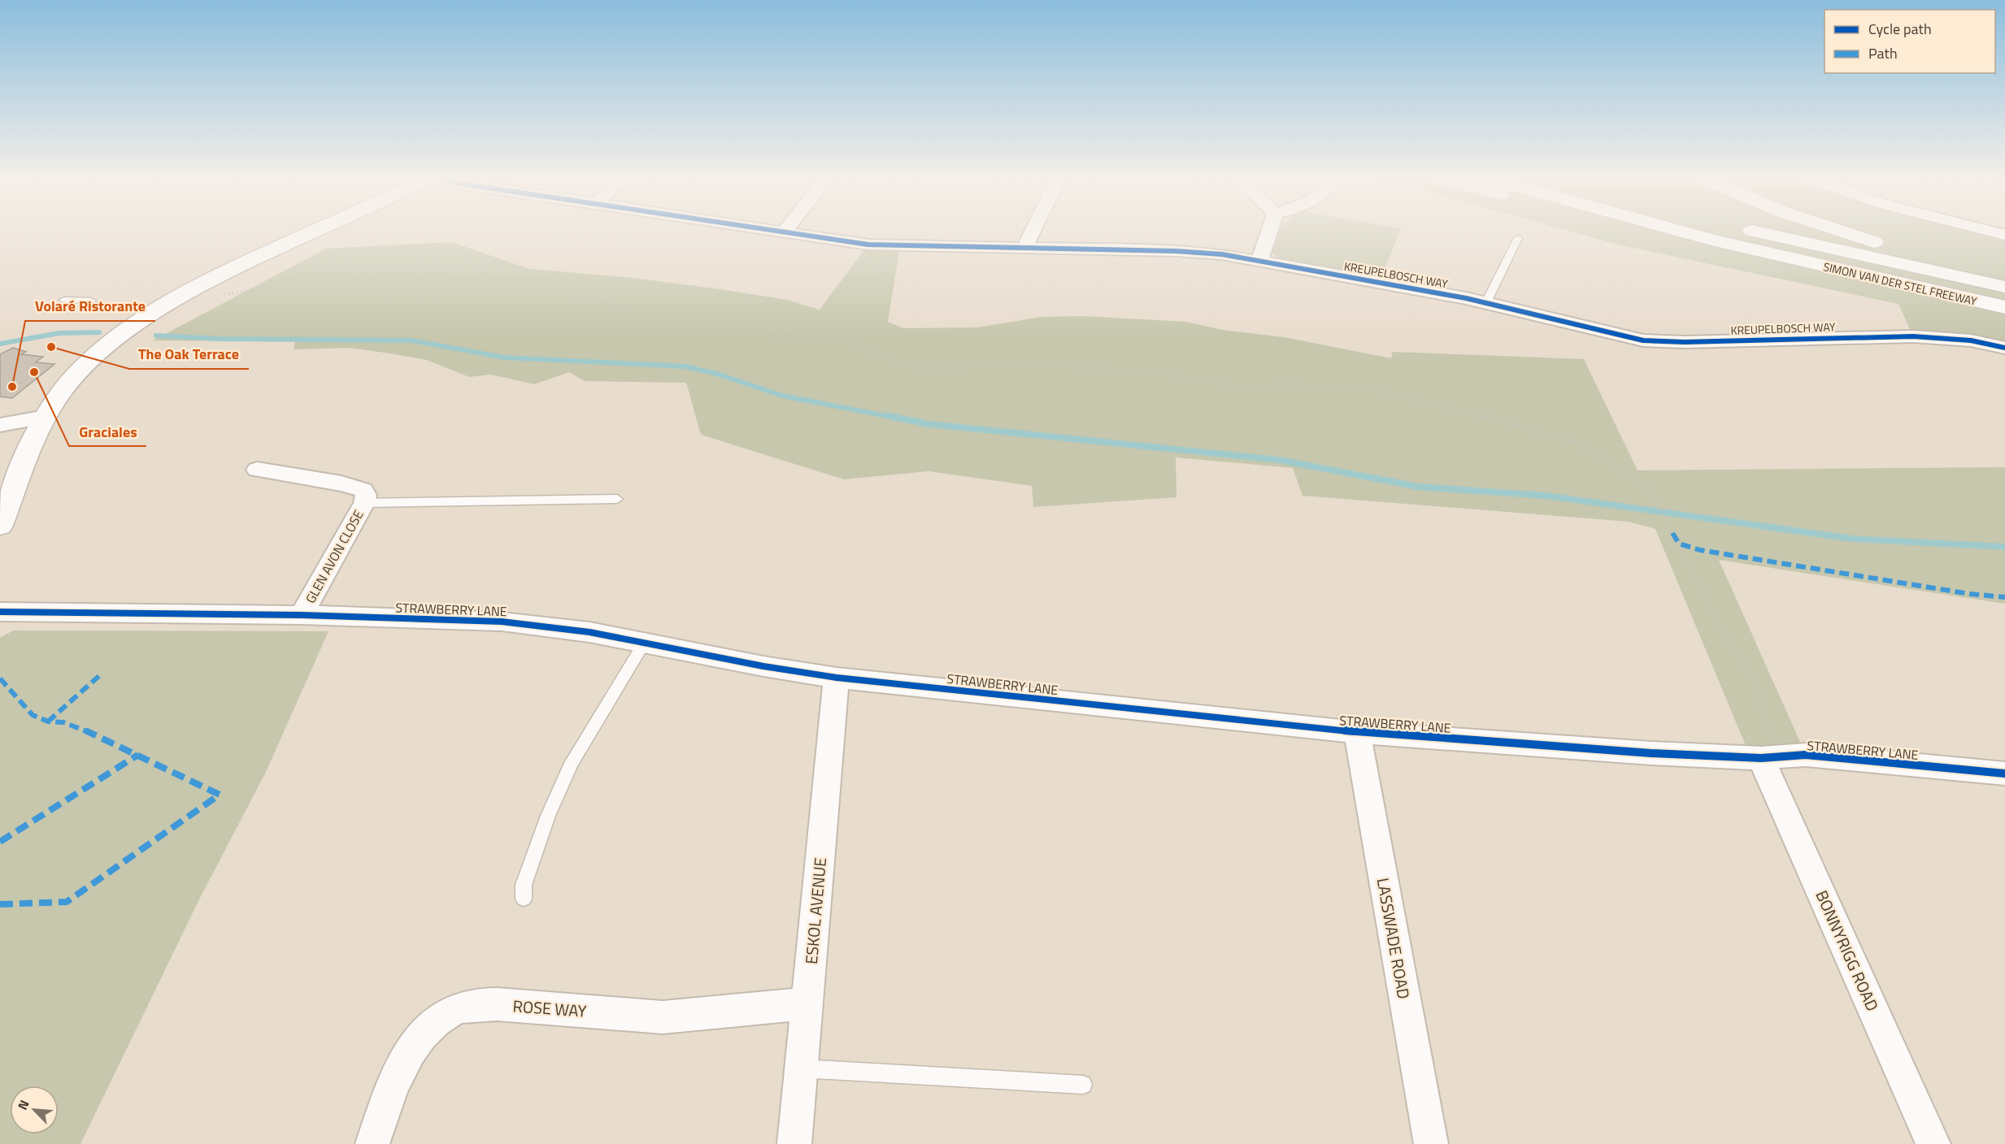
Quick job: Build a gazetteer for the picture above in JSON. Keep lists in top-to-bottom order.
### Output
{
  "streets": {
    "main road": ["SIMON VAN DER STEL FREEWAY"],
    "street": [
      "KREUPELBOSCH WAY",
      "GLEN AVON CLOSE",
      "STRAWBERRY LANE",
      "ESKOL AVENUE",
      "LASSWADE ROAD",
      "BONNYRIGG ROAD",
      "ROSE WAY"
    ]
  },
  "crossings": [
    ["GLEN AVON CLOSE", "STRAWBERRY LANE"],
    ["STRAWBERRY LANE", "ESKOL AVENUE"],
    ["STRAWBERRY LANE", "LASSWADE ROAD"],
    ["STRAWBERRY LANE", "BONNYRIGG ROAD"],
    ["ESKOL AVENUE", "ROSE WAY"]
  ],
  "places": ["The Oak Terrace", "Graciales", "Volaré Ristorante"],
  "legend": ["Cycle path", "Path"],
  "north": "top left"
}
